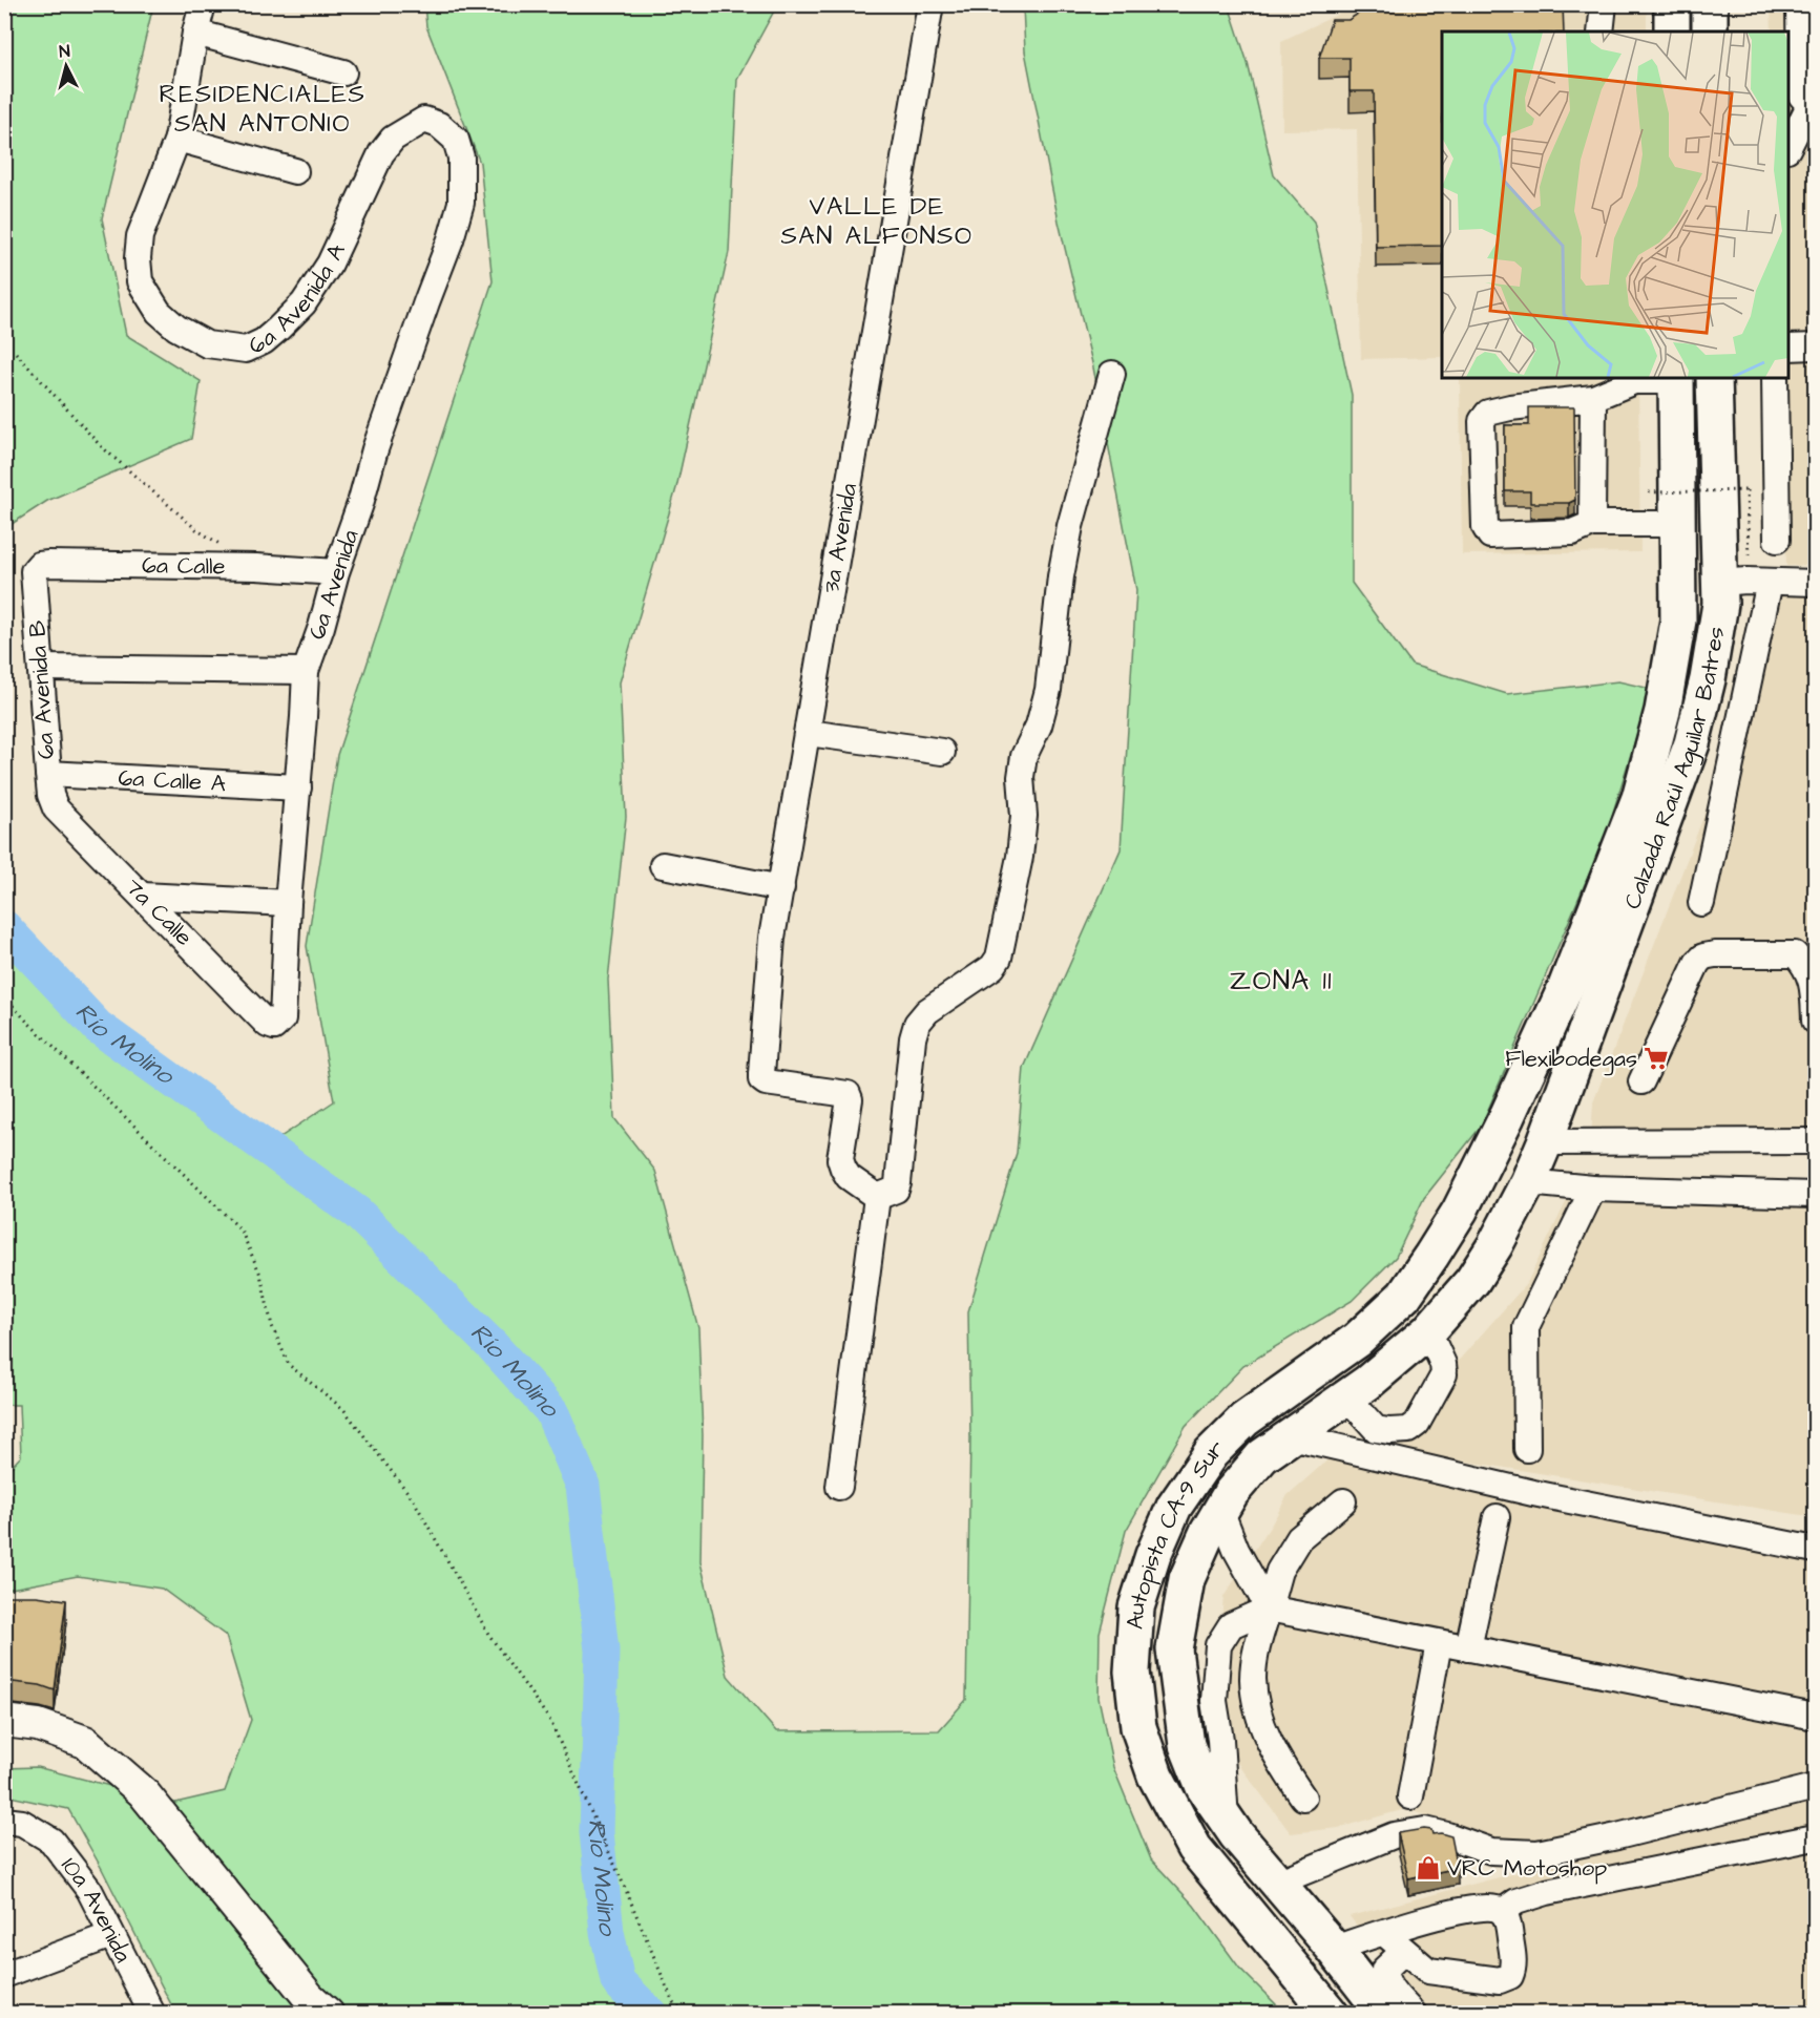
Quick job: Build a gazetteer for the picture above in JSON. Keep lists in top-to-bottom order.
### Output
{
  "streets": {
    "highway": ["Calzada Raúl Aguilar Batres", "Autopista CA-9 Sur"],
    "street": [
      "6a Avenida A",
      "3a Avenida",
      "6a Calle",
      "6a Avenida",
      "6a Avenida B",
      "6a Calle A",
      "7a Calle",
      "10a Avenida"
    ]
  },
  "crossings": [
    ["6a Avenida A", "6a Avenida"],
    ["6a Calle", "6a Avenida"],
    ["6a Calle", "6a Avenida B"],
    ["6a Avenida", "6a Calle A"],
    ["6a Avenida", "7a Calle"],
    ["6a Avenida B", "6a Calle A"],
    ["6a Avenida B", "7a Calle"],
    ["Calzada Raúl Aguilar Batres", "Autopista CA-9 Sur"]
  ],
  "districts": ["RESIDENCIALES SAN ANTONIO", "VALLE DE SAN ALFONSO", "ZONA 11"],
  "water": ["Río Molino"],
  "places": {
    "supermarket": ["Flexibodegas"],
    "shop": ["VRC Motoshop"]
  },
  "north": "top"
}
